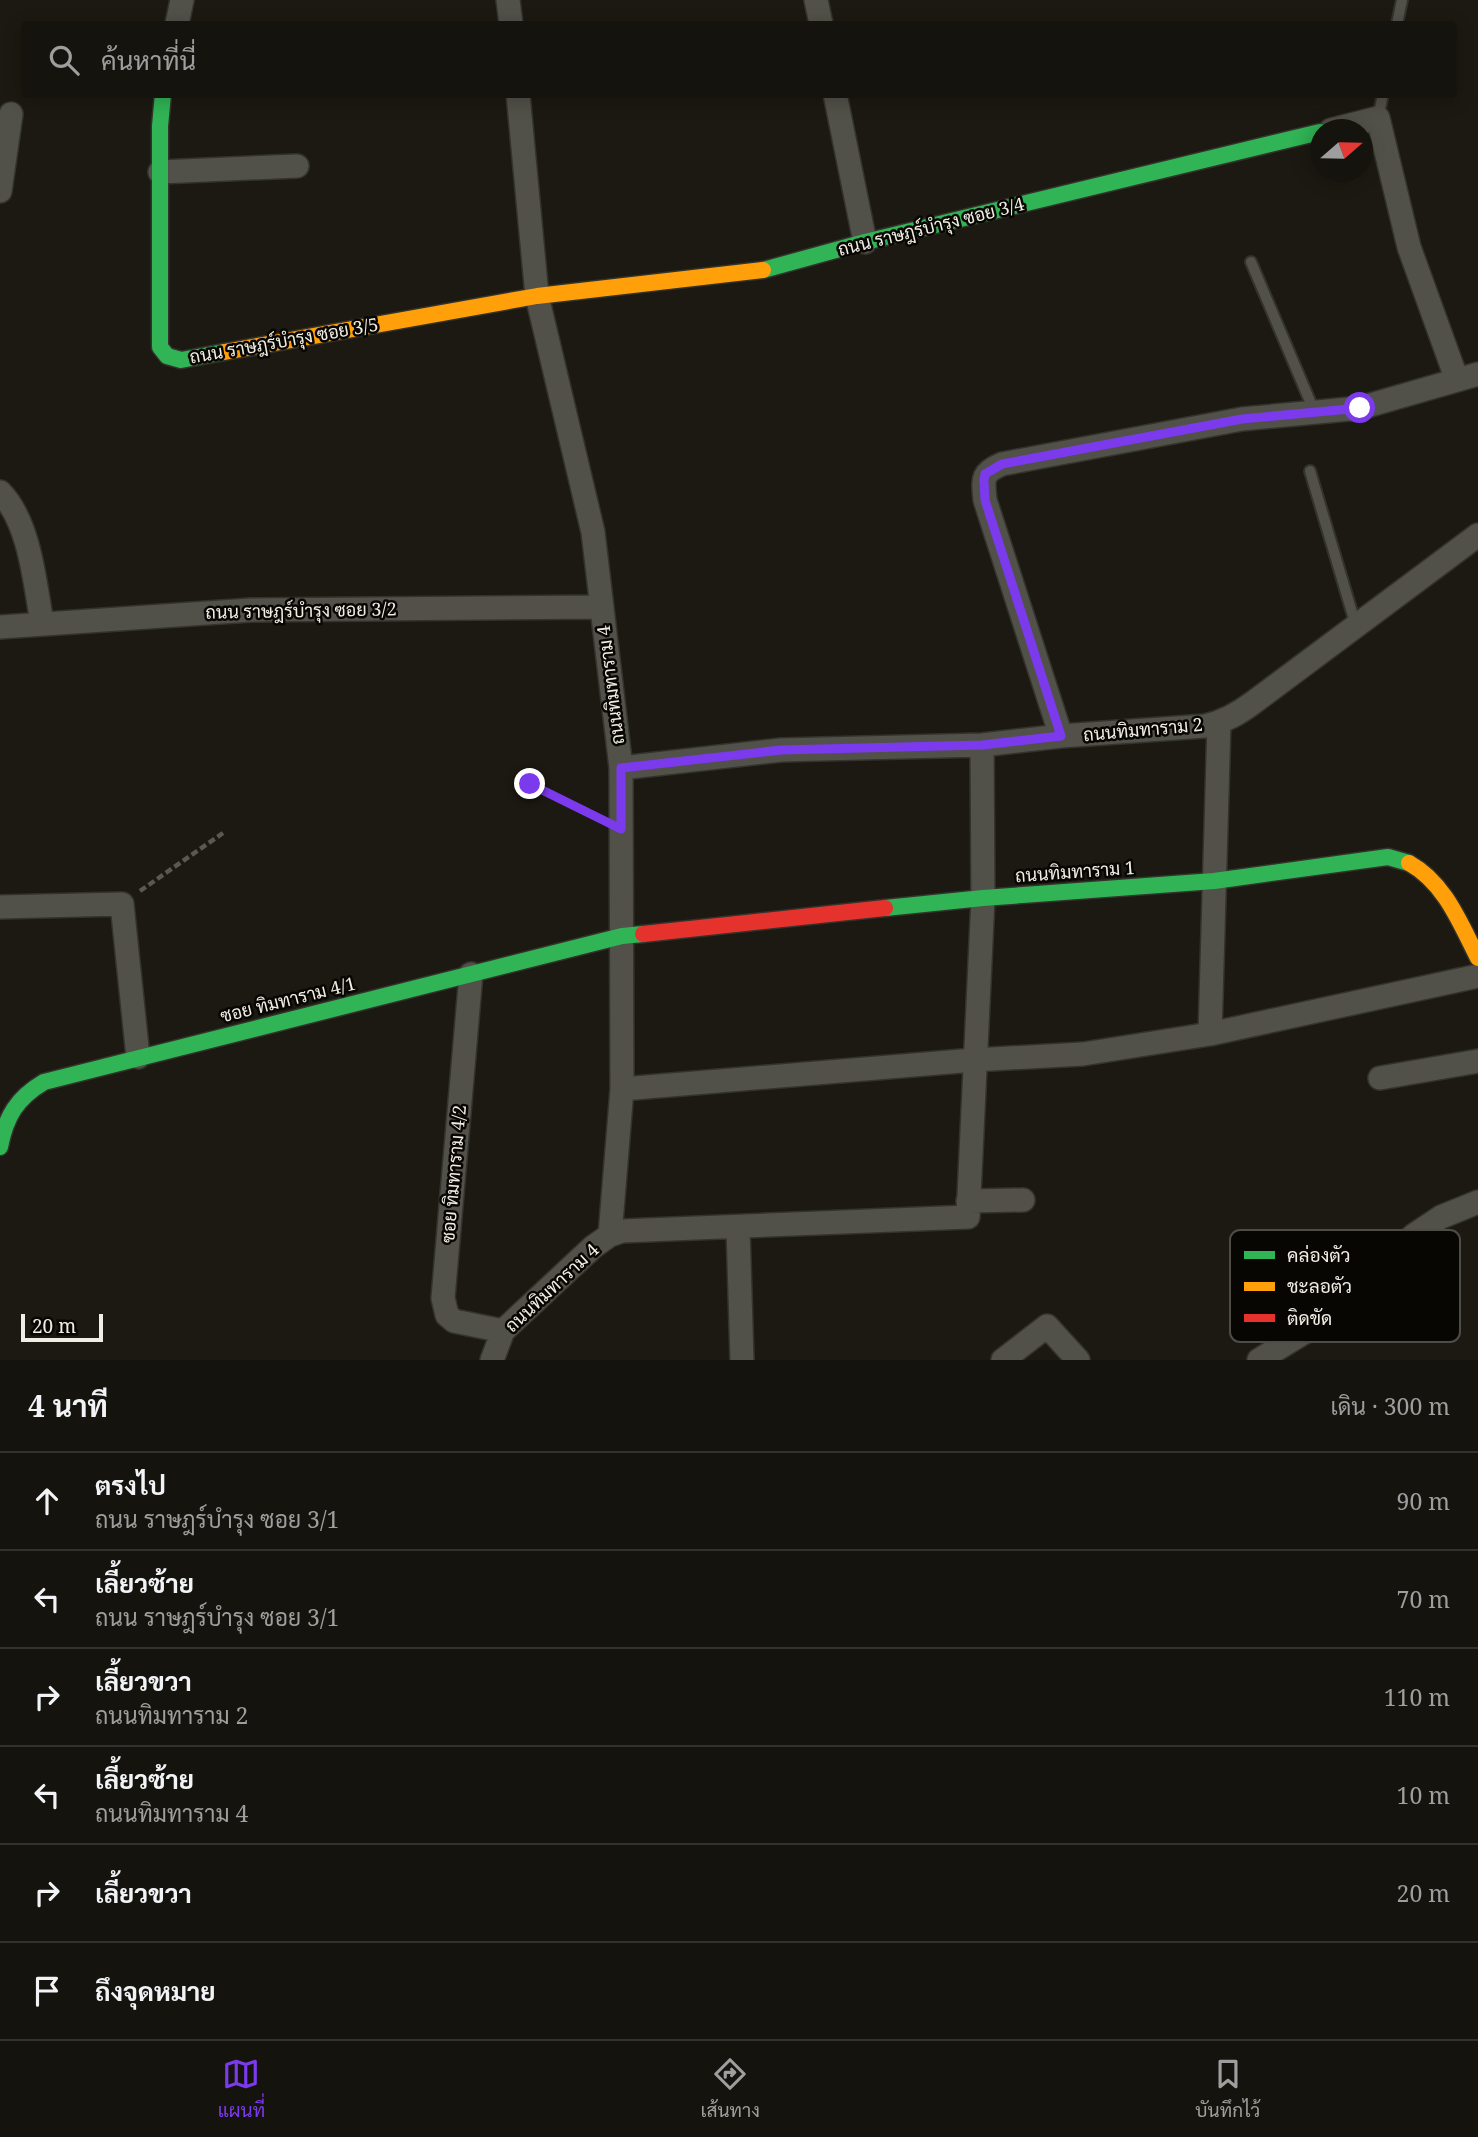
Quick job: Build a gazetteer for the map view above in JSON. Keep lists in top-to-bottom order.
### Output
{
  "streets": {
    "street": [
      "ถนน ราษฎร์บำรุง ซอย 3/4",
      "ถนน ราษฎร์บำรุง ซอย 3/5",
      "ถนน ราษฎร์บำรุง ซอย 3/2",
      "ถนนทิมทาราม 4",
      "ถนนทิมทาราม 2",
      "ถนนทิมทาราม 1",
      "ซอย ทิมทาราม 4/1",
      "ซอย ทิมทาราม 4/2"
    ]
  },
  "crossings": [
    ["ถนน ราษฎร์บำรุง ซอย 3/4", "ถนน ราษฎร์บำรุง ซอย 3/5"],
    ["ถนน ราษฎร์บำรุง ซอย 3/4", "ถนนทิมทาราม 4"],
    ["ถนน ราษฎร์บำรุง ซอย 3/5", "ถนนทิมทาราม 4"],
    ["ถนน ราษฎร์บำรุง ซอย 3/2", "ถนนทิมทาราม 4"],
    ["ถนนทิมทาราม 4", "ถนนทิมทาราม 2"],
    ["ถนนทิมทาราม 4", "ถนนทิมทาราม 1"],
    ["ถนนทิมทาราม 4", "ซอย ทิมทาราม 4/1"],
    ["ถนนทิมทาราม 4", "ซอย ทิมทาราม 4/2"],
    ["ถนนทิมทาราม 1", "ซอย ทิมทาราม 4/1"],
    ["ซอย ทิมทาราม 4/1", "ซอย ทิมทาราม 4/2"]
  ],
  "legend": ["คล่องตัว", "ชะลอตัว", "ติดขัด"],
  "scale_bar": "20 m",
  "north": "right",
  "page": {
    "search": "ค้นหาที่นี่",
    "scale": "20 m",
    "heading": ["4 นาที", "เดิน · 300 m"],
    "list": [
      ["ตรงไป", "ถนน ราษฎร์บำรุง ซอย 3/1", "90 m"],
      ["เลี้ยวซ้าย", "ถนน ราษฎร์บำรุง ซอย 3/1", "70 m"],
      ["เลี้ยวขวา", "ถนนทิมทาราม 2", "110 m"],
      ["เลี้ยวซ้าย", "ถนนทิมทาราม 4", "10 m"],
      ["เลี้ยวขวา", "20 m"],
      "ถึงจุดหมาย"
    ],
    "nav": ["แผนที่", "เส้นทาง", "บันทึกไว้"]
  }
}
